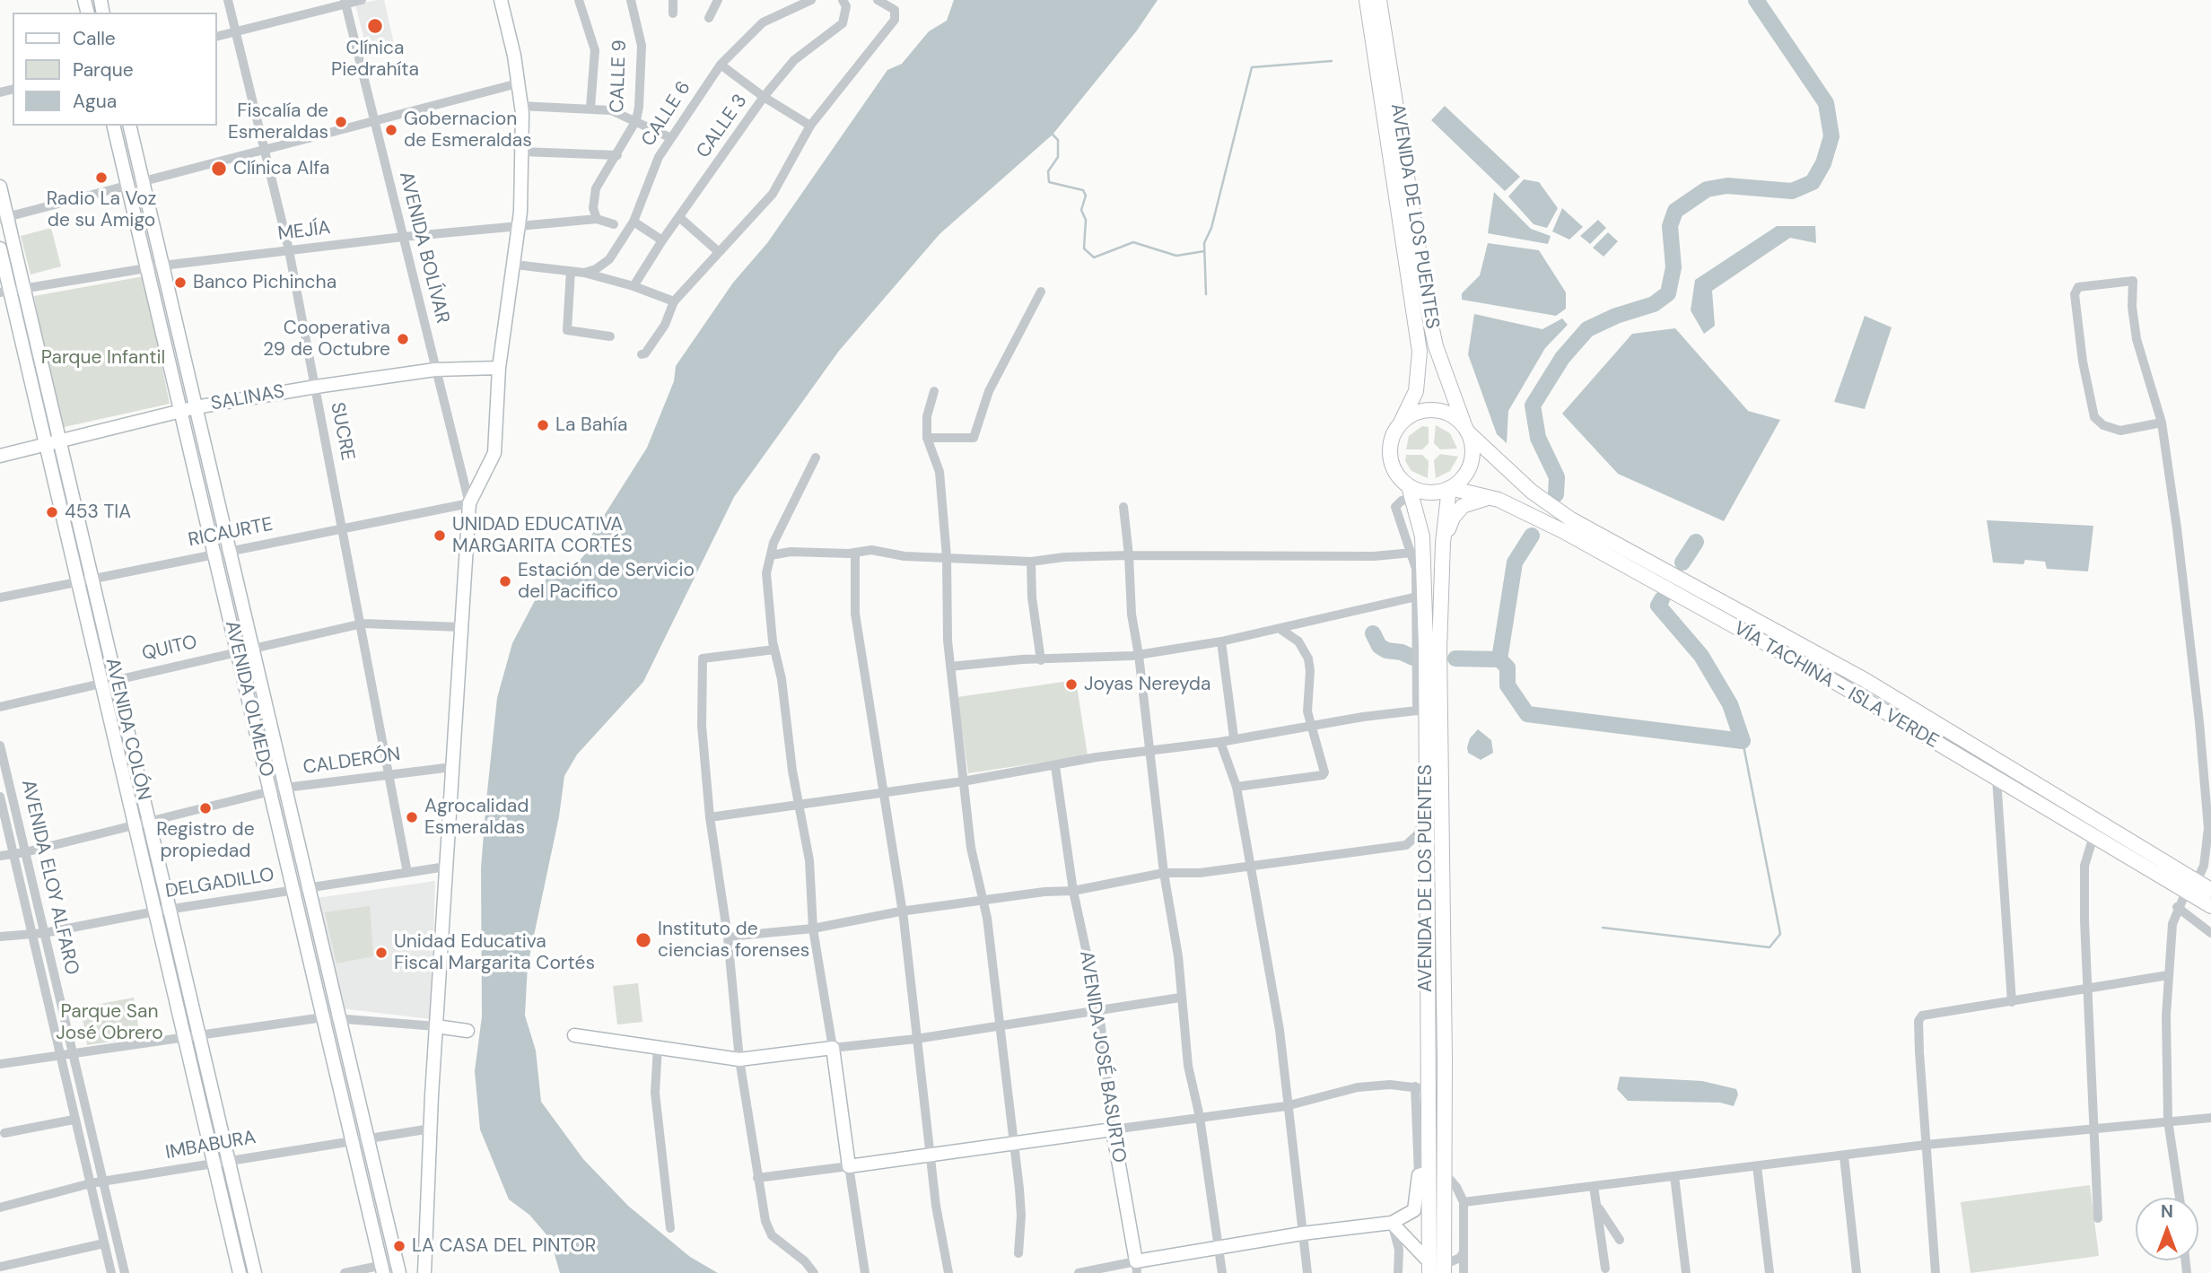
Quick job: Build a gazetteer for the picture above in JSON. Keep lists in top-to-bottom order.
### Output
{
  "streets": {
    "main road": ["AVENIDA DE LOS PUENTES", "VÍA TACHINA - ISLA VERDE"],
    "street": [
      "CALLE 9",
      "CALLE 6",
      "CALLE 3",
      "MEJÍA",
      "AVENIDA BOLÍVAR",
      "SALINAS",
      "SUCRE",
      "RICAURTE",
      "QUITO",
      "AVENIDA OLMEDO",
      "AVENIDA COLÓN",
      "CALDERÓN",
      "AVENIDA ELOY ALFARO",
      "DELGADILLO",
      "AVENIDA JOSÉ BASURTO",
      "IMBABURA"
    ]
  },
  "crossings": [
    ["CALLE 9", "MEJÍA"],
    ["AVENIDA DE LOS PUENTES", "VÍA TACHINA - ISLA VERDE"],
    ["MEJÍA", "AVENIDA BOLÍVAR"],
    ["MEJÍA", "SUCRE"],
    ["MEJÍA", "AVENIDA OLMEDO"],
    ["MEJÍA", "AVENIDA COLÓN"],
    ["AVENIDA BOLÍVAR", "SALINAS"],
    ["AVENIDA BOLÍVAR", "RICAURTE"],
    ["SALINAS", "SUCRE"],
    ["SALINAS", "AVENIDA OLMEDO"],
    ["SALINAS", "AVENIDA COLÓN"],
    ["SUCRE", "RICAURTE"],
    ["SUCRE", "QUITO"],
    ["SUCRE", "CALDERÓN"],
    ["SUCRE", "DELGADILLO"],
    ["RICAURTE", "AVENIDA OLMEDO"],
    ["RICAURTE", "AVENIDA COLÓN"],
    ["QUITO", "AVENIDA OLMEDO"],
    ["QUITO", "AVENIDA COLÓN"],
    ["AVENIDA OLMEDO", "CALDERÓN"],
    ["AVENIDA OLMEDO", "DELGADILLO"],
    ["AVENIDA OLMEDO", "IMBABURA"],
    ["AVENIDA COLÓN", "CALDERÓN"],
    ["AVENIDA COLÓN", "DELGADILLO"],
    ["AVENIDA COLÓN", "IMBABURA"],
    ["CALDERÓN", "AVENIDA ELOY ALFARO"],
    ["AVENIDA ELOY ALFARO", "DELGADILLO"],
    ["AVENIDA ELOY ALFARO", "IMBABURA"]
  ],
  "parks": ["Parque Infantil", "Parque San José Obrero"],
  "places": [
    "Clínica Piedrahíta",
    "Fiscalía de Esmeraldas",
    "Gobernacion de Esmeraldas",
    "Clínica Alfa",
    "Radio La Voz de su Amigo",
    "Banco Pichincha",
    "Cooperativa 29 de Octubre",
    "La Bahía",
    "453 TIA",
    "UNIDAD EDUCATIVA MARGARITA CORTÉS",
    "Estación de Servicio del Pacifico",
    "Joyas Nereyda",
    "Registro de propiedad",
    "Agrocalidad Esmeraldas",
    "Instituto de ciencias forenses",
    "Unidad Educativa Fiscal Margarita Cortés",
    "LA CASA DEL PINTOR"
  ],
  "legend": ["Calle", "Parque", "Agua"],
  "north": "top"
}
